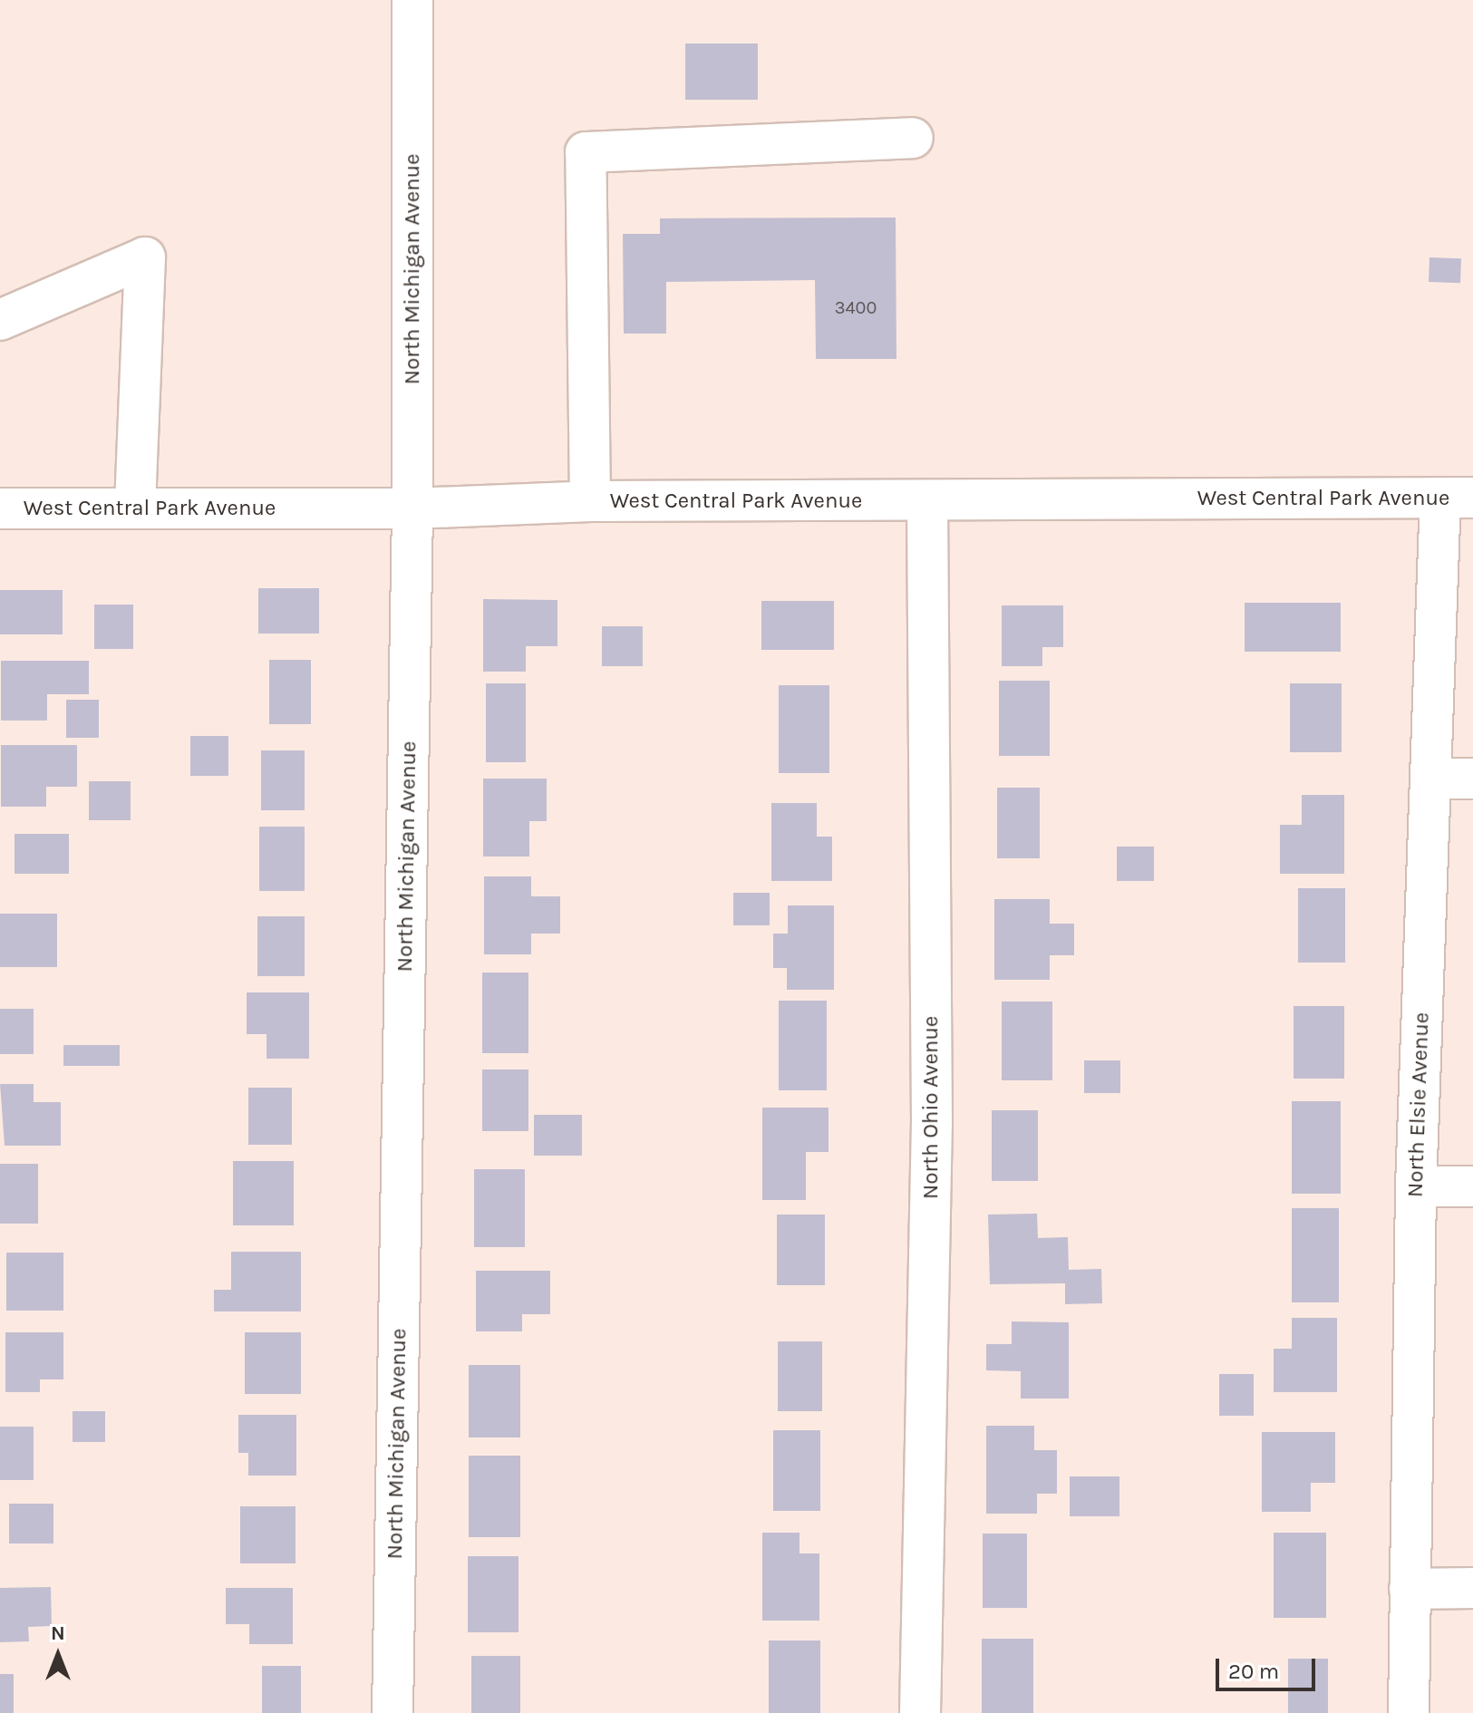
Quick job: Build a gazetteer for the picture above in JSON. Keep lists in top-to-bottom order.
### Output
{
  "streets": {
    "street": [
      "North Michigan Avenue",
      "West Central Park Avenue",
      "North Elsie Avenue",
      "North Ohio Avenue"
    ]
  },
  "crossings": [
    ["North Michigan Avenue", "West Central Park Avenue"],
    ["West Central Park Avenue", "North Elsie Avenue"],
    ["West Central Park Avenue", "North Ohio Avenue"]
  ],
  "house_numbers": ["3400"],
  "scale_bar": "20 m",
  "north": "top"
}
